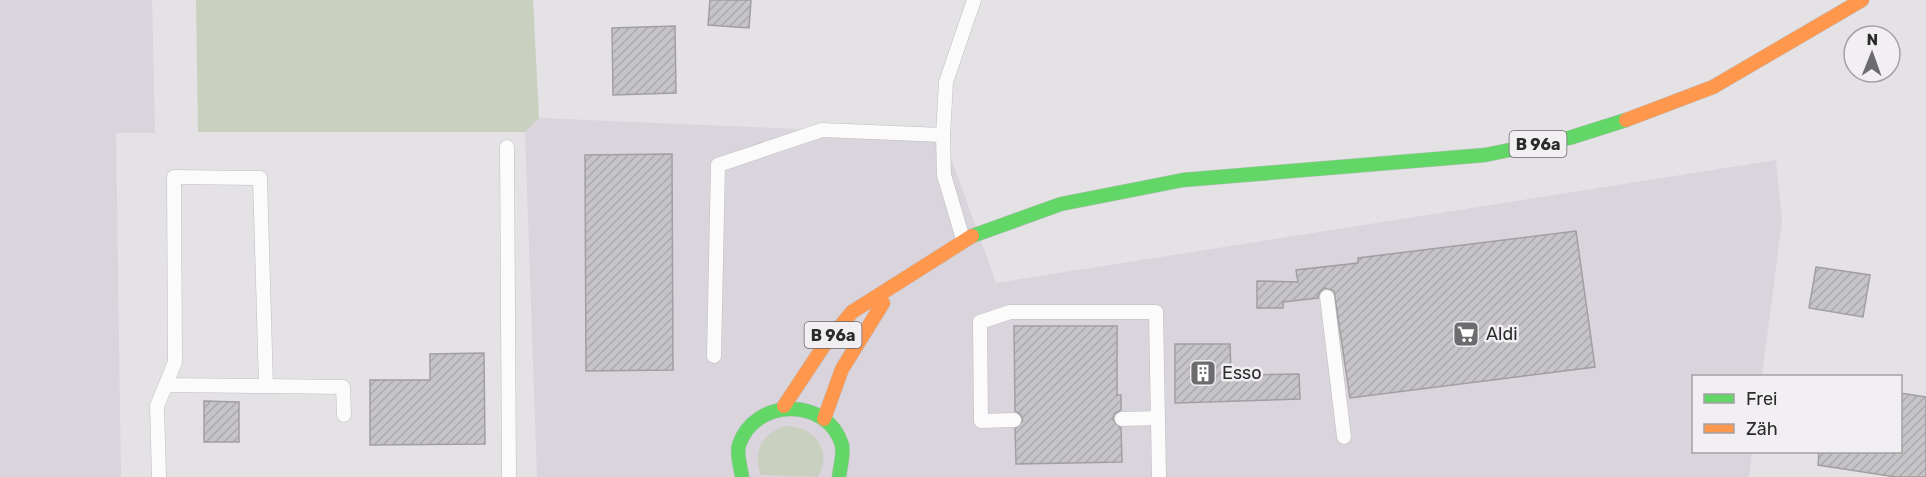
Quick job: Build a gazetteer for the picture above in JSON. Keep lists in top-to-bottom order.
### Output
{
  "streets": {
    "main road": ["B 96a"]
  },
  "places": {
    "supermarket": ["Aldi"],
    "building": ["Esso"]
  },
  "legend": ["Frei", "Zäh"],
  "north": "top"
}
